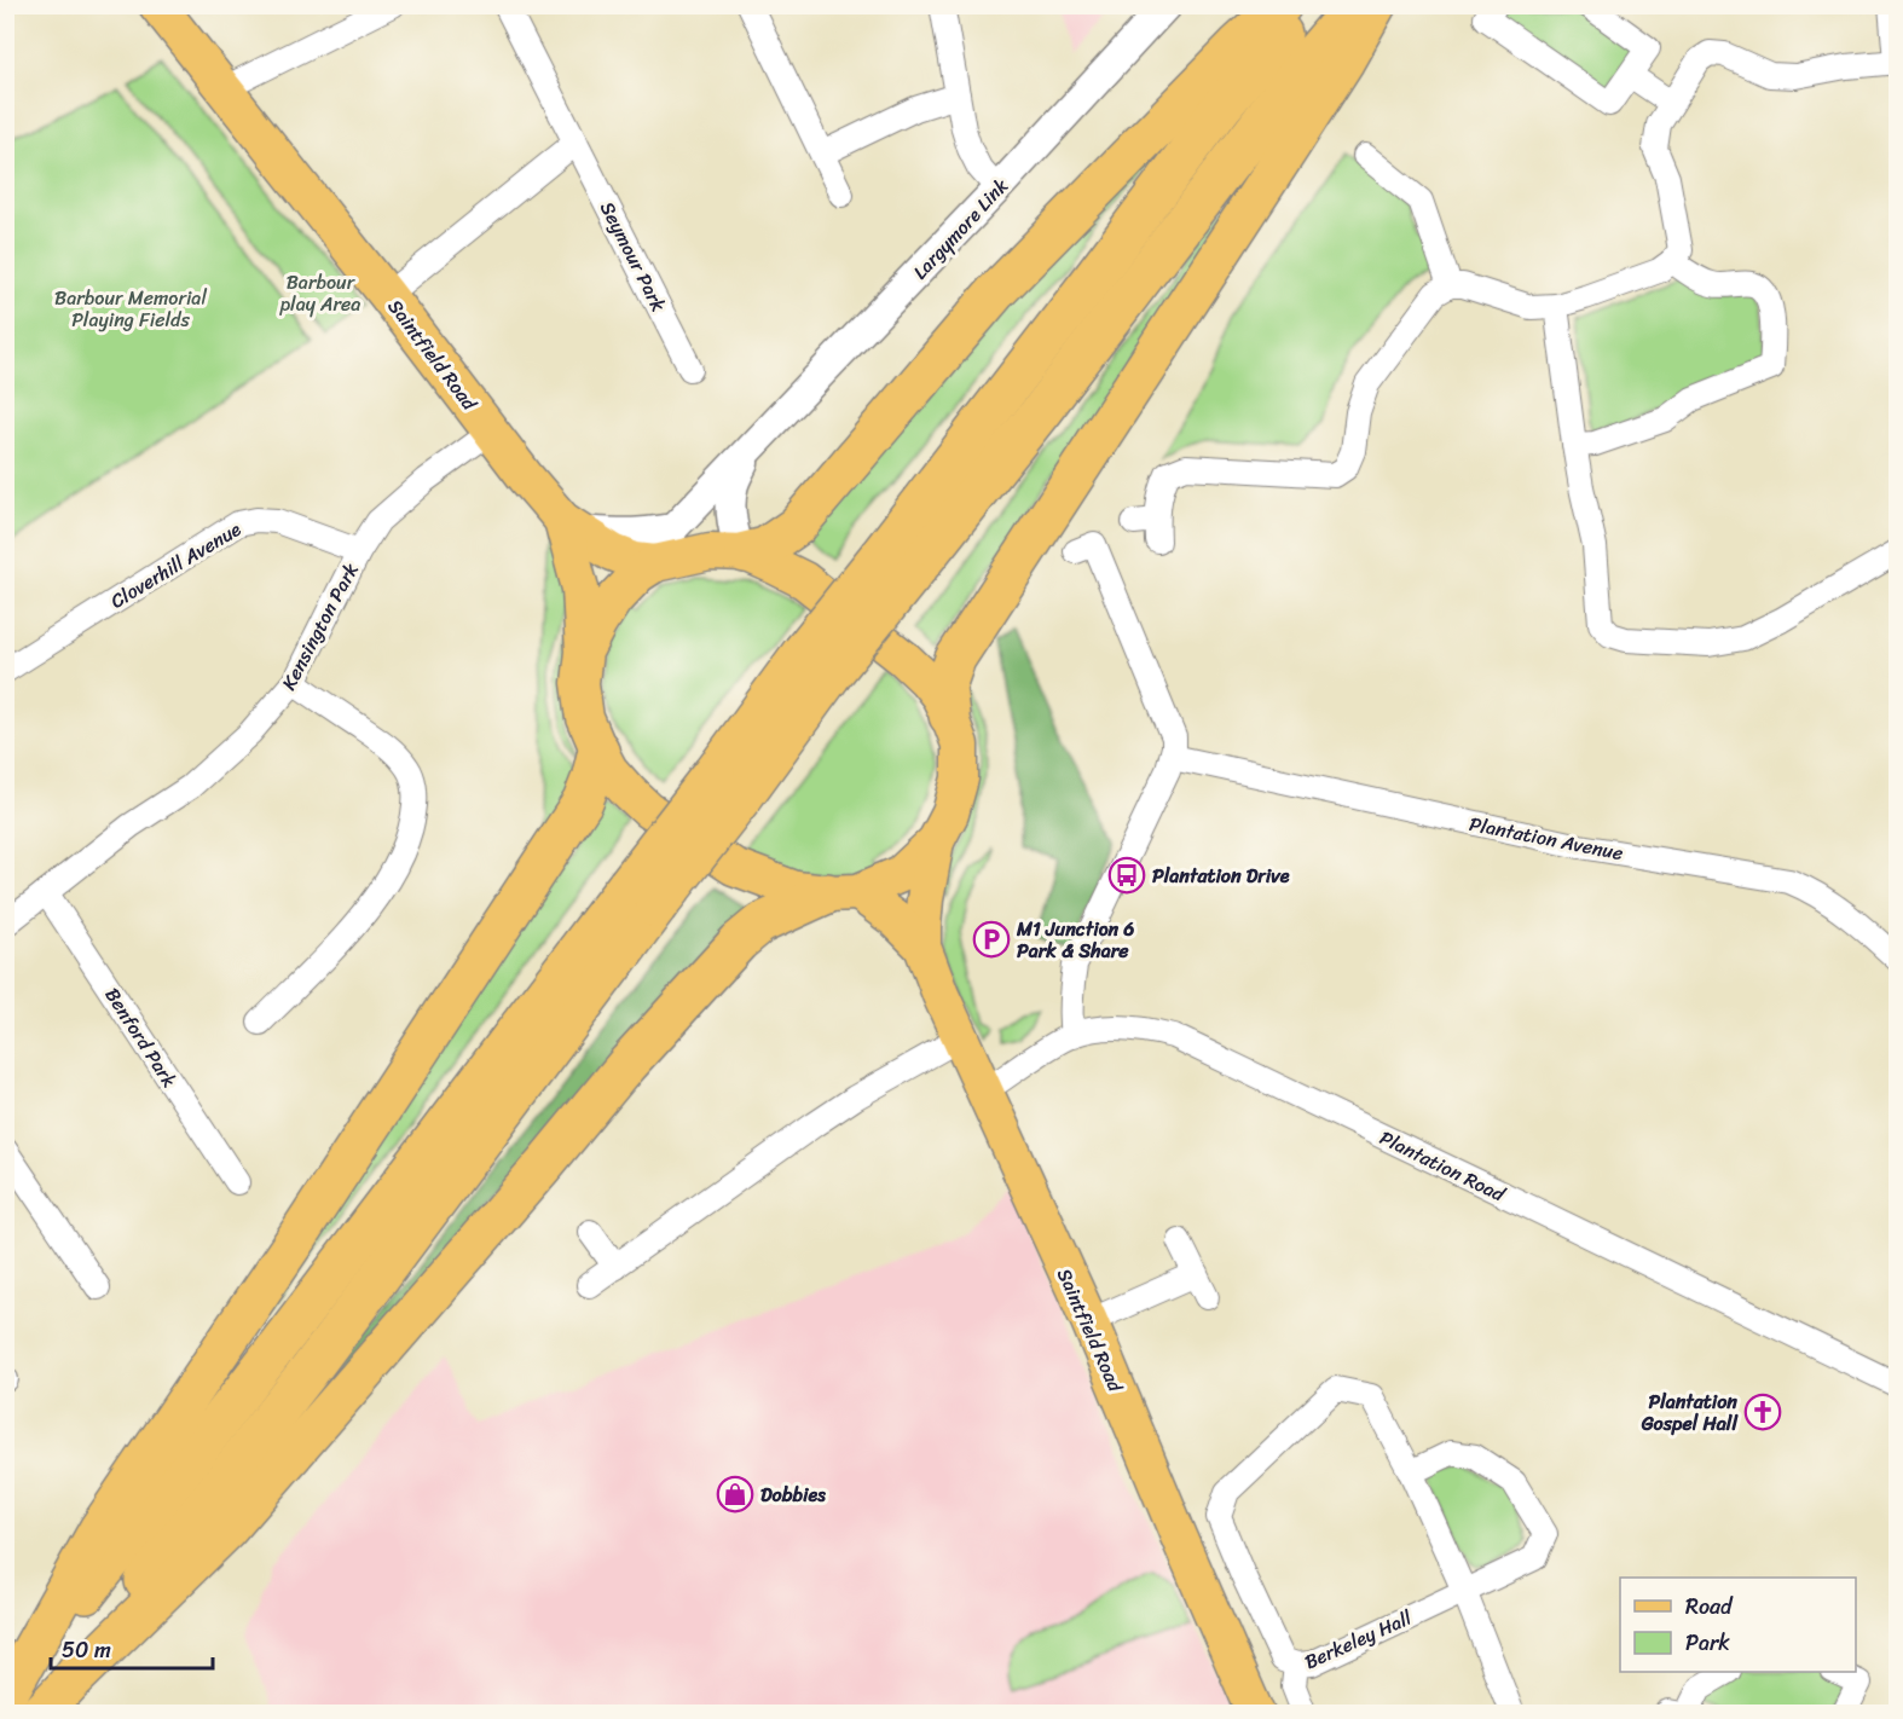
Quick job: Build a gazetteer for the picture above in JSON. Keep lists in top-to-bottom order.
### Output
{
  "streets": {
    "main road": ["Saintfield Road"],
    "street": [
      "Largymore Link",
      "Seymour Park",
      "Cloverhill Avenue",
      "Kensington Park",
      "Plantation Avenue",
      "Benford Park",
      "Plantation Road",
      "Berkeley Hall"
    ]
  },
  "crossings": [
    ["Largymore Link", "Saintfield Road"],
    ["Saintfield Road", "Kensington Park"],
    ["Saintfield Road", "Plantation Road"],
    ["Cloverhill Avenue", "Kensington Park"],
    ["Kensington Park", "Benford Park"]
  ],
  "parks": ["Barbour play Area", "Barbour Memorial Playing Fields"],
  "places": {
    "bus stop": ["Plantation Drive"],
    "parking": ["M1 Junction 6 Park & Share"],
    "church": ["Plantation Gospel Hall"],
    "shop": ["Dobbies"]
  },
  "legend": ["Road", "Park"],
  "scale_bar": "50 m"
}
